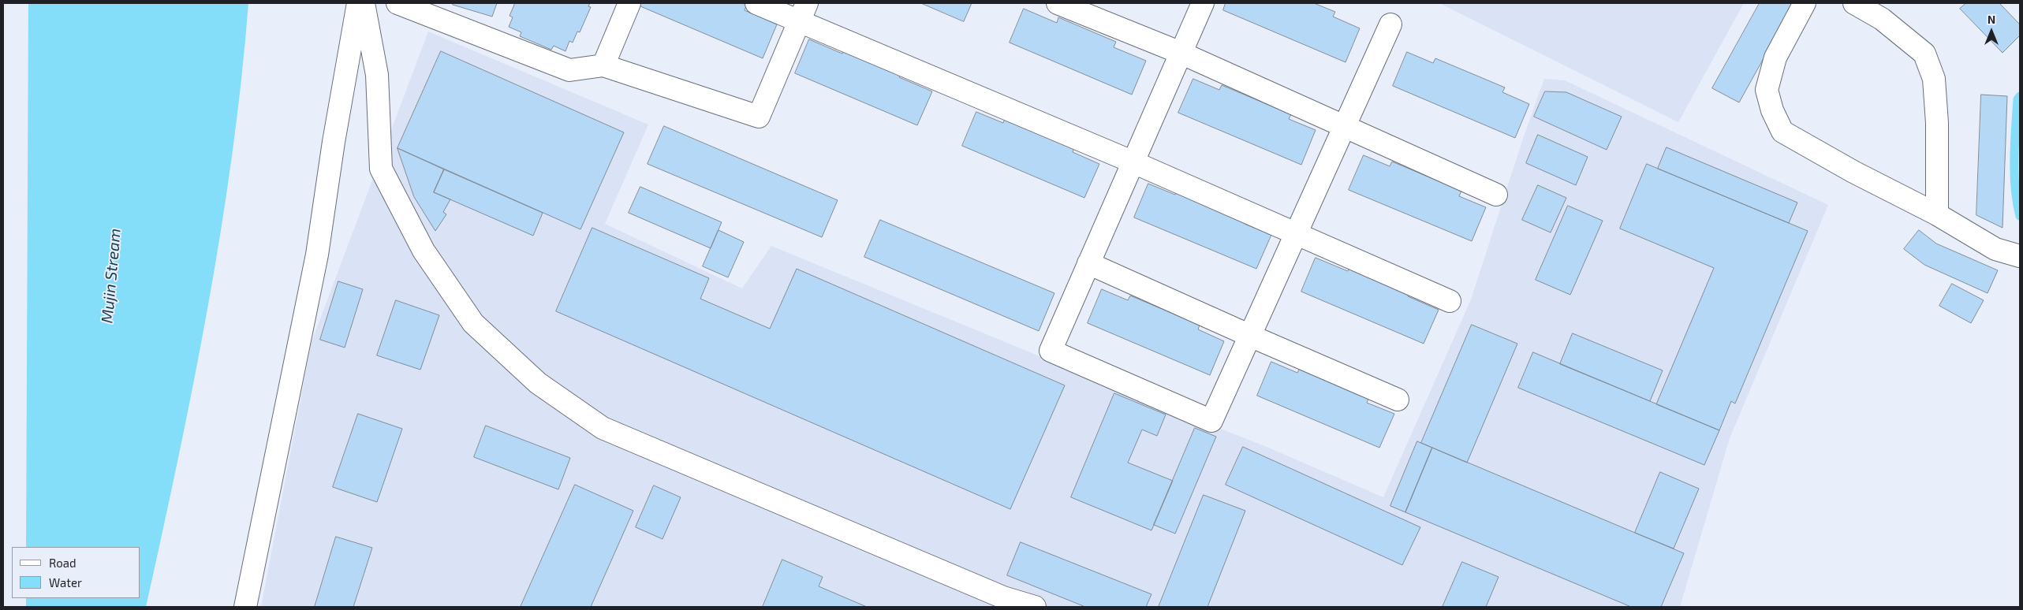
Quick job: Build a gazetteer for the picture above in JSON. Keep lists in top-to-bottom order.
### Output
{
  "water": ["Mujin Stream"],
  "legend": ["Road", "Water"],
  "north": "top"
}
